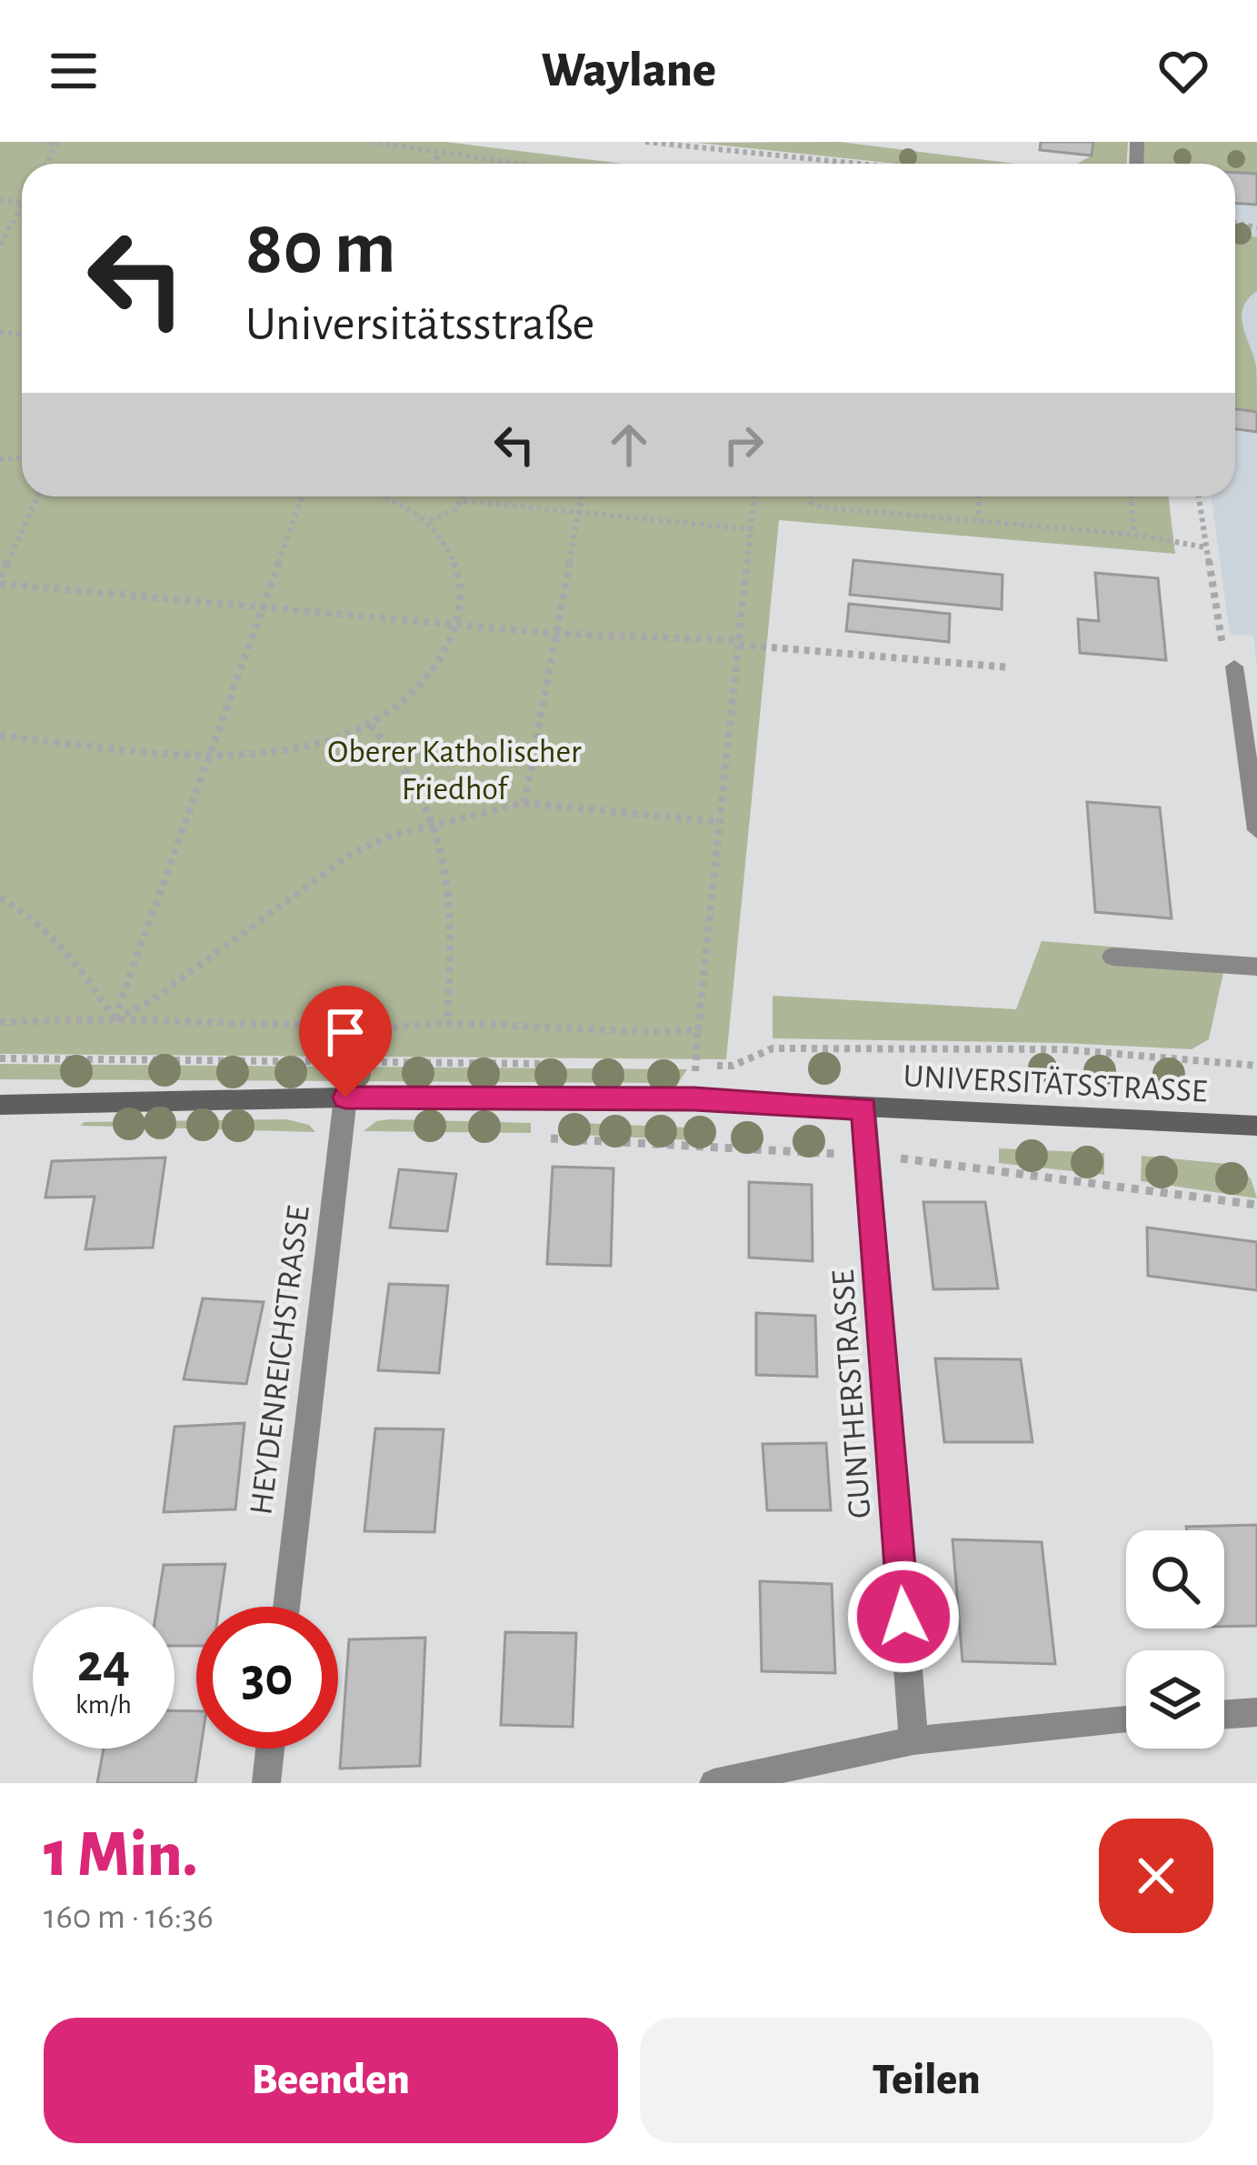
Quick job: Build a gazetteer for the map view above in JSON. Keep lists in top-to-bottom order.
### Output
{
  "streets": {
    "street": ["UNIVERSITÄTSSTRASSE", "HEYDENREICHSTRASSE", "GUNTHERSTRASSE"]
  },
  "crossings": [
    ["UNIVERSITÄTSSTRASSE", "HEYDENREICHSTRASSE"],
    ["UNIVERSITÄTSSTRASSE", "GUNTHERSTRASSE"]
  ],
  "parks": ["Oberer Katholischer Friedhof"],
  "page": {
    "header": "Waylane",
    "turn": ["80 m", "Universitätsstraße"],
    "speed": "24 km/h",
    "limit": "30",
    "heading": ["1 Min.", "160 m · 16:36"],
    "buttons": ["Beenden", "Teilen"]
  }
}
